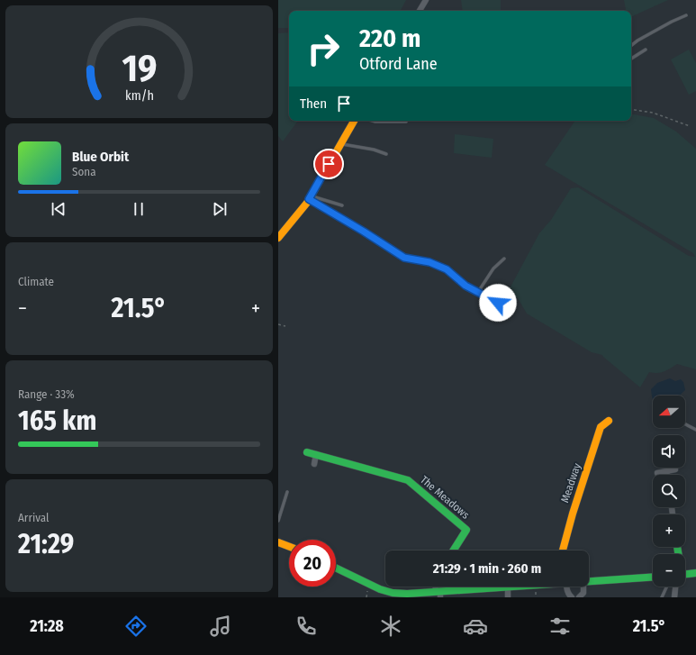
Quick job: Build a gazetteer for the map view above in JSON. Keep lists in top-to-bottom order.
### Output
{
  "streets": {
    "street": ["Meadway", "The Meadows"]
  },
  "north": "left",
  "page": {
    "turn": ["220 m", "Otford Lane"],
    "then": "Then",
    "song": ["Blue Orbit", "Sona"],
    "tile": [
      "Climate",
      ["Range · 33%", "165 km"],
      ["Arrival", "21:29"]
    ],
    "heat": ["−", "21.5°", "+"],
    "map_buttons": ["+", "−"],
    "limit": "20",
    "trip": "21:29 · 1 min · 260 m",
    "tabs": ["21:28", "21.5°"],
    "gauge": ["19", "km/h"]
  }
}
